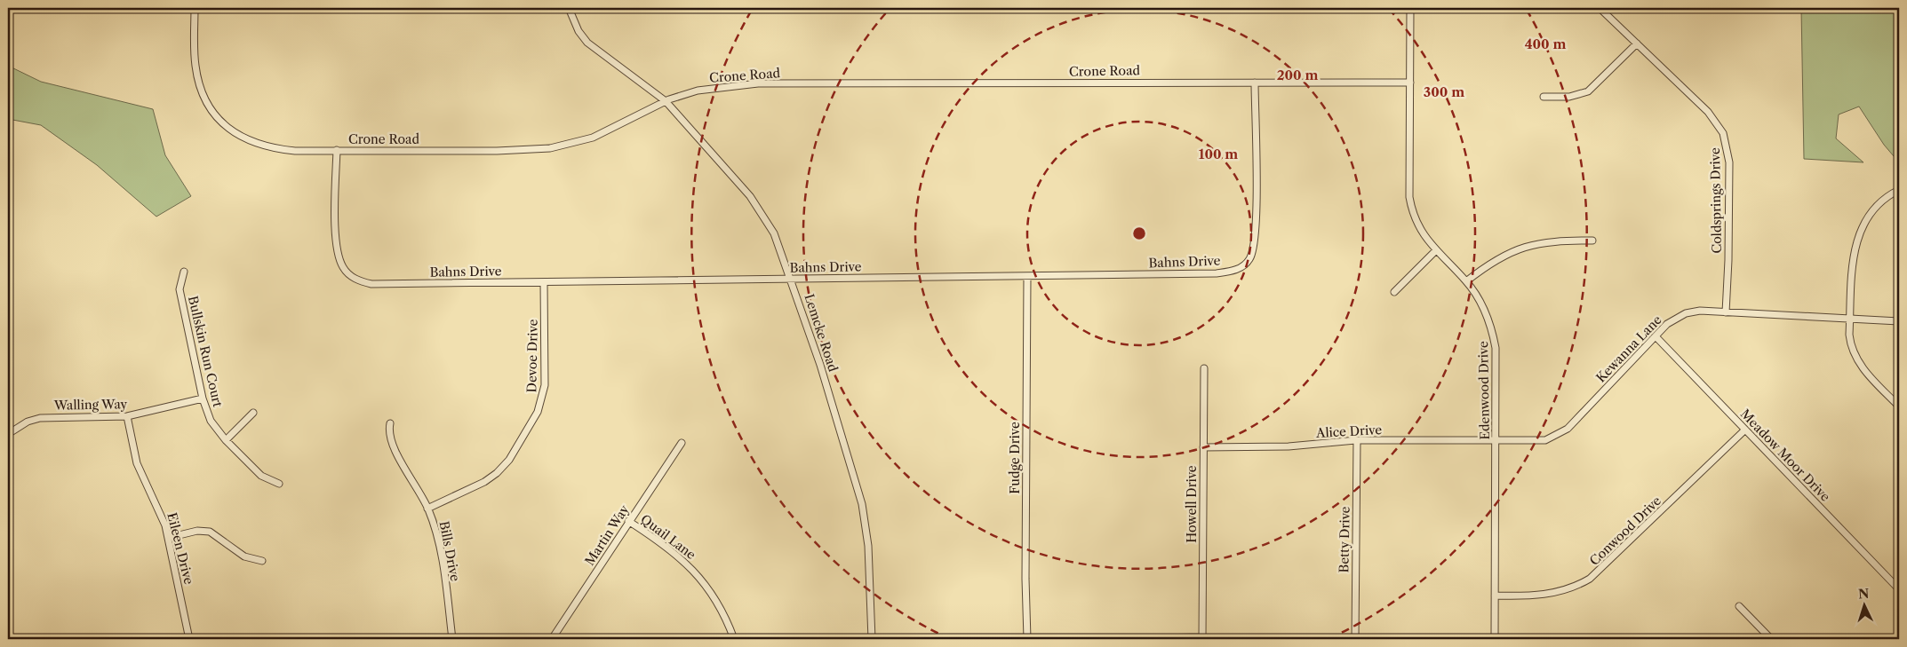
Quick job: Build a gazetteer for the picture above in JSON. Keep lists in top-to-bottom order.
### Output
{
  "streets": {
    "street": [
      "Crone Road",
      "Coldsprings Drive",
      "Bahns Drive",
      "Lemcke Road",
      "Kewanna Lane",
      "Bullskin Run Court",
      "Devoe Drive",
      "Edenwood Drive",
      "Walling Way",
      "Alice Drive",
      "Meadow Moor Drive",
      "Fudge Drive",
      "Howell Drive",
      "Conwood Drive",
      "Martin Way",
      "Quail Lane",
      "Betty Drive",
      "Eileen Drive",
      "Bills Drive"
    ]
  },
  "crossings": [
    ["Crone Road", "Bahns Drive"],
    ["Crone Road", "Lemcke Road"],
    ["Crone Road", "Edenwood Drive"],
    ["Coldsprings Drive", "Kewanna Lane"],
    ["Bahns Drive", "Lemcke Road"],
    ["Bahns Drive", "Devoe Drive"],
    ["Bahns Drive", "Fudge Drive"],
    ["Kewanna Lane", "Edenwood Drive"],
    ["Kewanna Lane", "Alice Drive"],
    ["Kewanna Lane", "Meadow Moor Drive"],
    ["Bullskin Run Court", "Walling Way"],
    ["Devoe Drive", "Bills Drive"],
    ["Edenwood Drive", "Alice Drive"],
    ["Edenwood Drive", "Conwood Drive"],
    ["Walling Way", "Eileen Drive"],
    ["Alice Drive", "Howell Drive"],
    ["Alice Drive", "Betty Drive"],
    ["Meadow Moor Drive", "Conwood Drive"],
    ["Martin Way", "Quail Lane"]
  ],
  "north": "top",
  "rings": [
    "400 m",
    "200 m",
    "300 m",
    "100 m"
  ]
}
